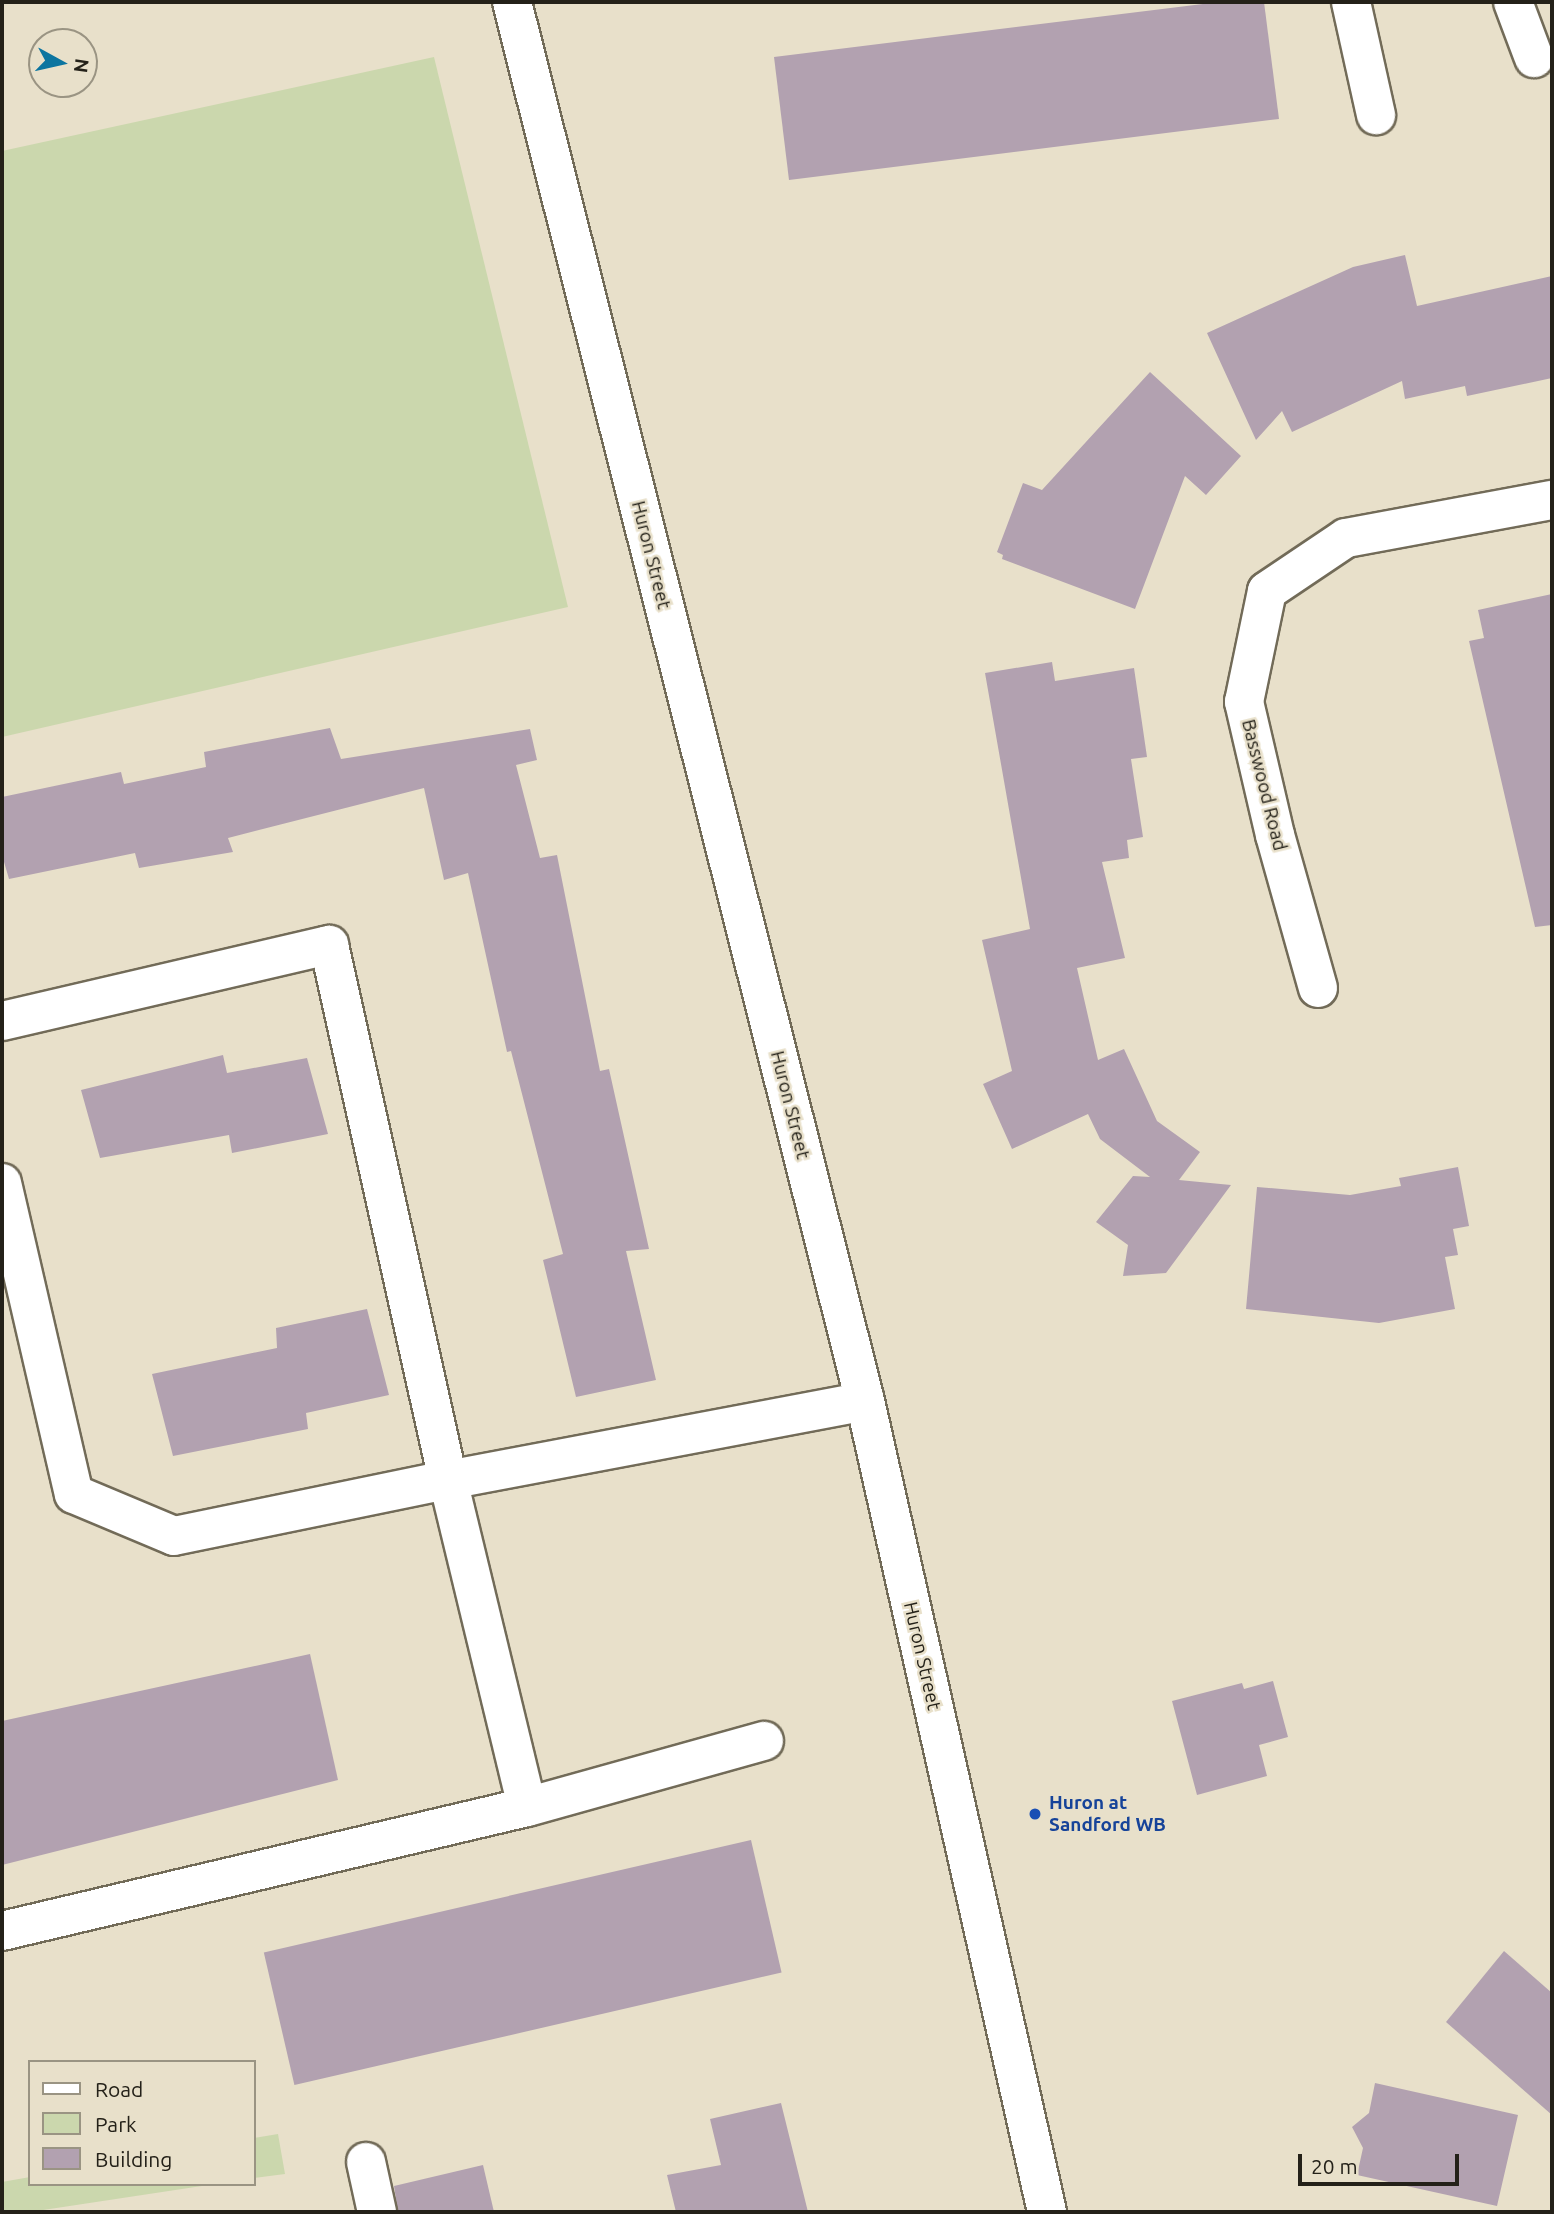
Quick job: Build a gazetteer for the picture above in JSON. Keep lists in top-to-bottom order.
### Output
{
  "streets": {
    "main road": ["Huron Street", "Basswood Road"]
  },
  "places": ["Huron at Sandford WB"],
  "legend": ["Road", "Park", "Building"],
  "scale_bar": "20 m",
  "north": "right"
}
